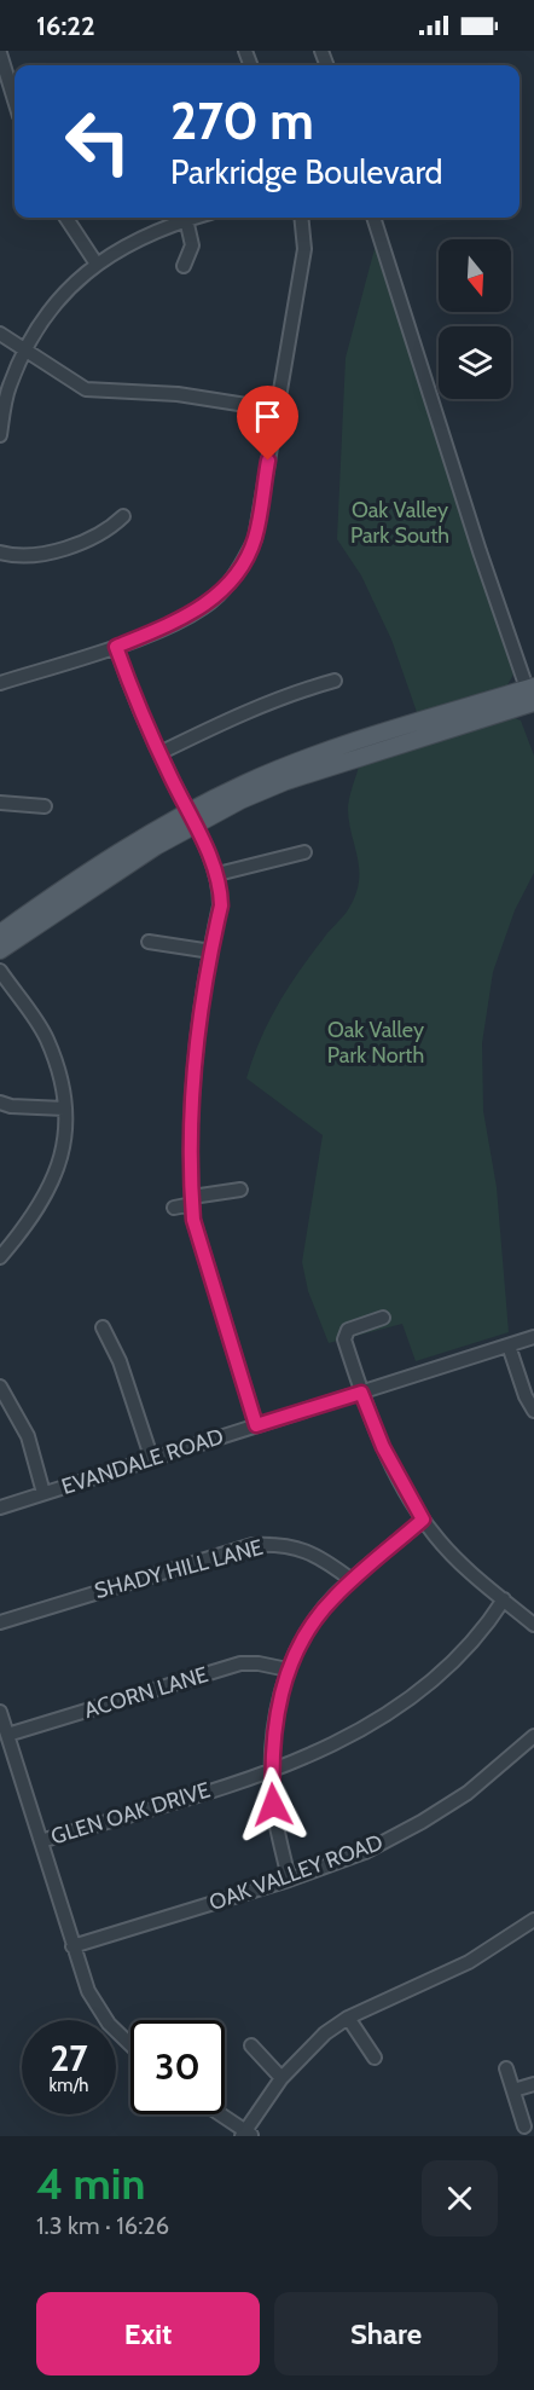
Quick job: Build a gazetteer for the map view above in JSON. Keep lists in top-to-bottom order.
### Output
{
  "streets": {
    "street": [
      "EVANDALE ROAD",
      "SHADY HILL LANE",
      "ACORN LANE",
      "GLEN OAK DRIVE",
      "OAK VALLEY ROAD"
    ]
  },
  "parks": ["Oak Valley Park South", "Oak Valley Park North"],
  "north": "bottom",
  "page": {
    "status": "16:22",
    "turn": ["270 m", "Parkridge Boulevard"],
    "speed": "27 km/h",
    "limit": "30",
    "heading": ["4 min", "1.3 km · 16:26"],
    "buttons": ["Exit", "Share"]
  }
}
